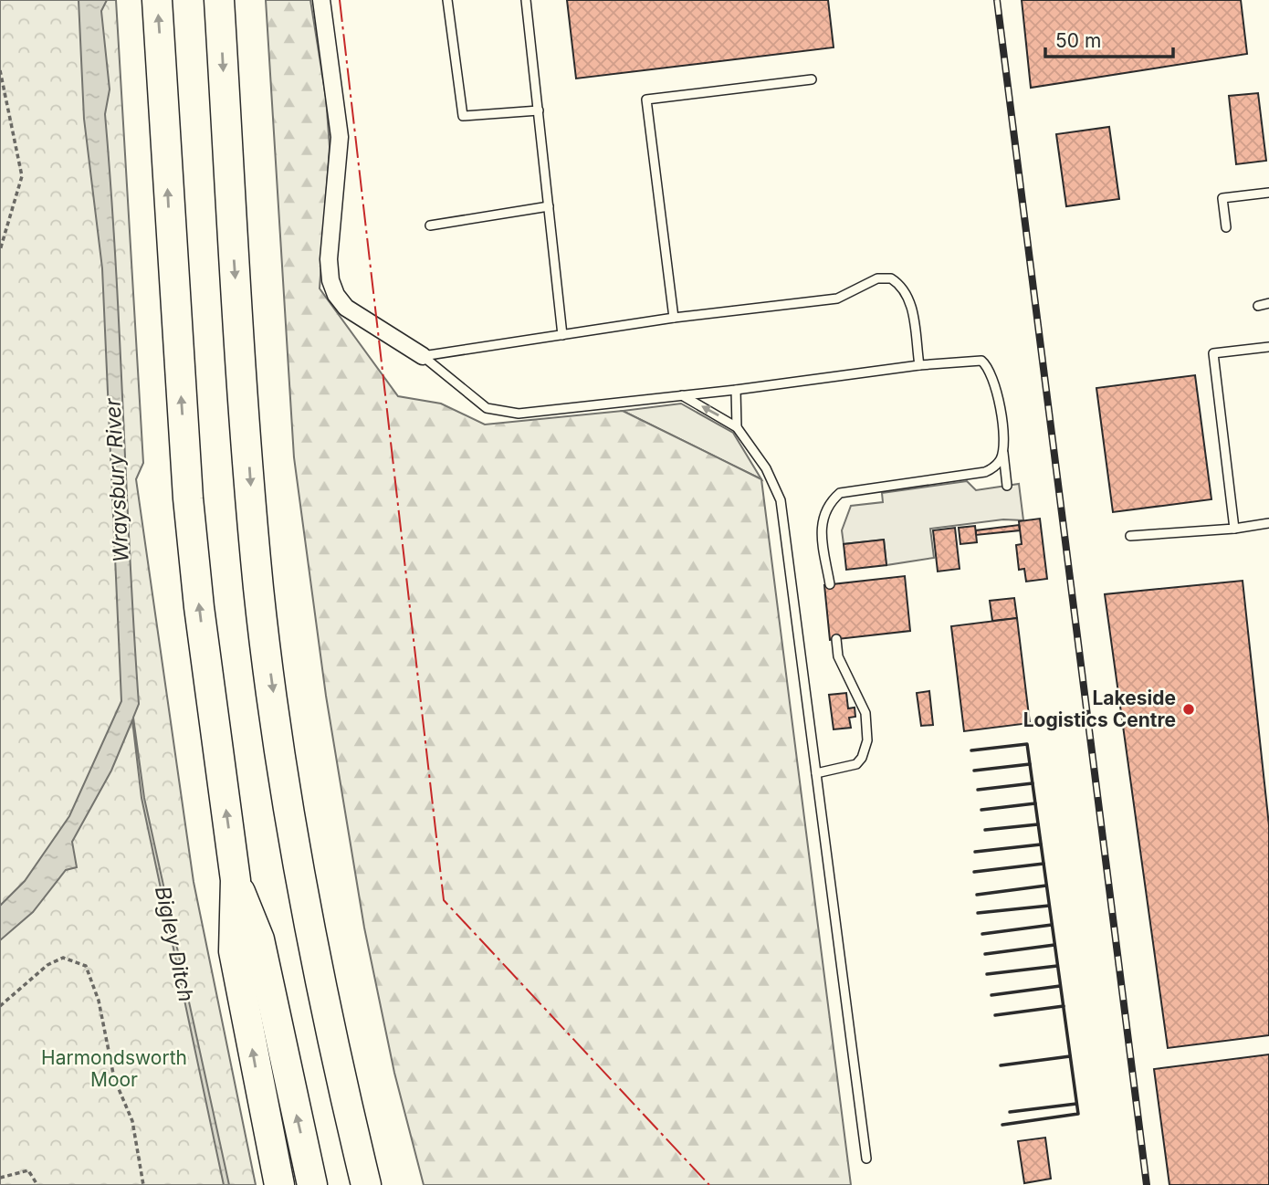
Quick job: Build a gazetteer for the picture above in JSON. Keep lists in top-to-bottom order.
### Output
{
  "water": ["Wraysbury River", "Bigley Ditch"],
  "parks": ["Harmondsworth Moor"],
  "places": ["Lakeside Logistics Centre"],
  "scale_bar": "50 m"
}
